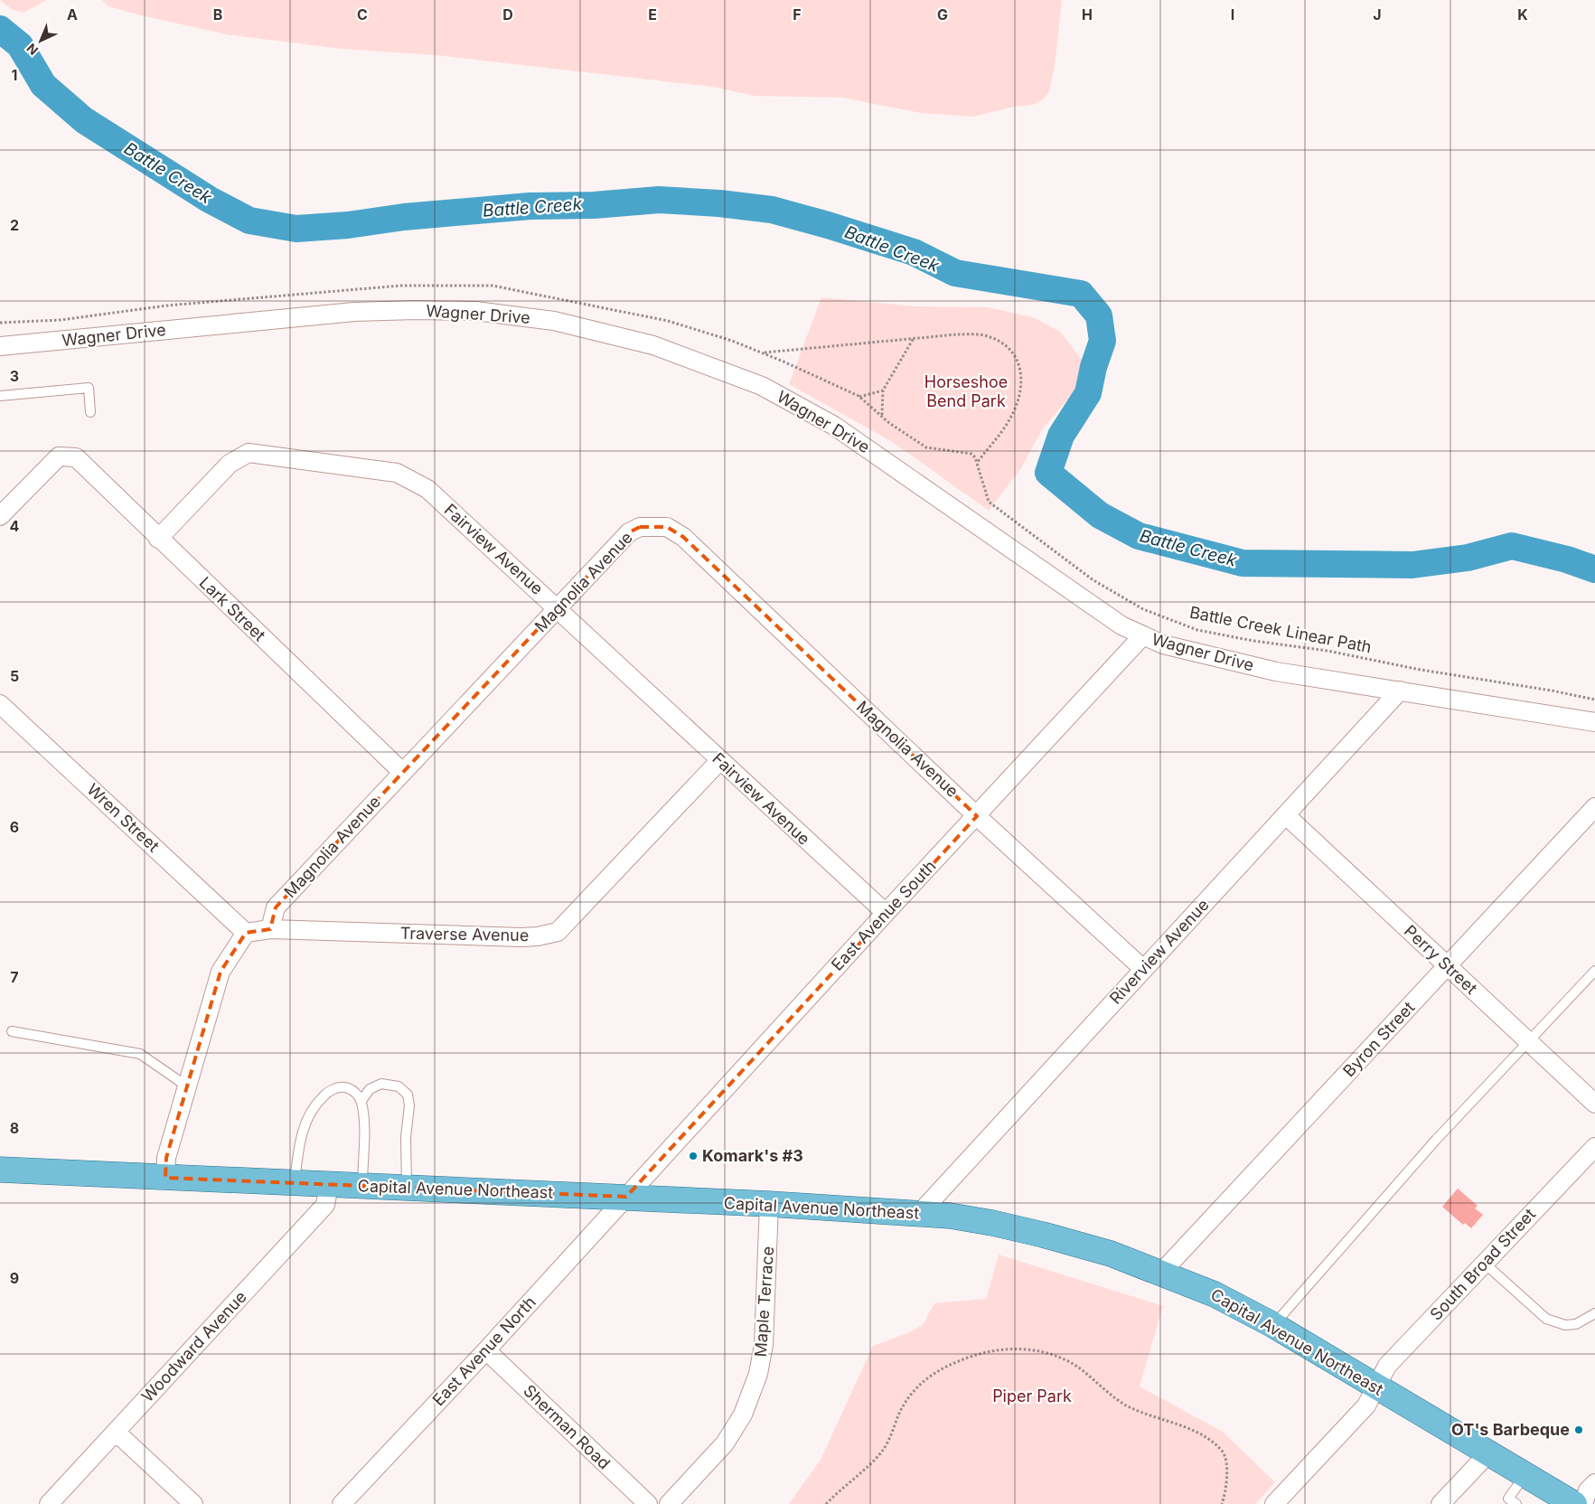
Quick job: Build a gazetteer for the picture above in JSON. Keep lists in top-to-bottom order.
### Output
{
  "streets": {
    "main road": ["Capital Avenue Northeast"],
    "street": [
      "Wagner Drive",
      "Fairview Avenue",
      "Magnolia Avenue",
      "Lark Street",
      "Wren Street",
      "East Avenue South",
      "Traverse Avenue",
      "Riverview Avenue",
      "Perry Street",
      "Byron Street",
      "South Broad Street",
      "Maple Terrace",
      "Woodward Avenue",
      "East Avenue North",
      "Sherman Road"
    ],
    "path": ["Battle Creek Linear Path"]
  },
  "crossings": [
    ["Wagner Drive", "East Avenue South"],
    ["Wagner Drive", "Riverview Avenue"],
    ["Fairview Avenue", "Magnolia Avenue"],
    ["Fairview Avenue", "Lark Street"],
    ["Fairview Avenue", "East Avenue South"],
    ["Fairview Avenue", "Traverse Avenue"],
    ["Magnolia Avenue", "Lark Street"],
    ["Magnolia Avenue", "East Avenue South"],
    ["Magnolia Avenue", "Traverse Avenue"],
    ["Magnolia Avenue", "Riverview Avenue"],
    ["East Avenue South", "Capital Avenue Northeast"],
    ["East Avenue South", "East Avenue North"],
    ["Riverview Avenue", "Perry Street"],
    ["Riverview Avenue", "Capital Avenue Northeast"],
    ["Perry Street", "Byron Street"],
    ["Byron Street", "Capital Avenue Northeast"],
    ["Capital Avenue Northeast", "South Broad Street"],
    ["Capital Avenue Northeast", "Maple Terrace"],
    ["Capital Avenue Northeast", "Woodward Avenue"],
    ["Capital Avenue Northeast", "East Avenue North"],
    ["East Avenue North", "Sherman Road"]
  ],
  "water": ["Battle Creek"],
  "parks": ["Horseshoe Bend Park", "Piper Park"],
  "places": ["Komark's #3", "OT's Barbeque"],
  "north": "bottom left",
  "grid": {
    "columns": [
      "A",
      "B",
      "C",
      "D",
      "E",
      "F",
      "G",
      "H",
      "I",
      "J",
      "K"
    ],
    "rows": [
      "1",
      "2",
      "3",
      "4",
      "5",
      "6",
      "7",
      "8",
      "9"
    ]
  }
}
